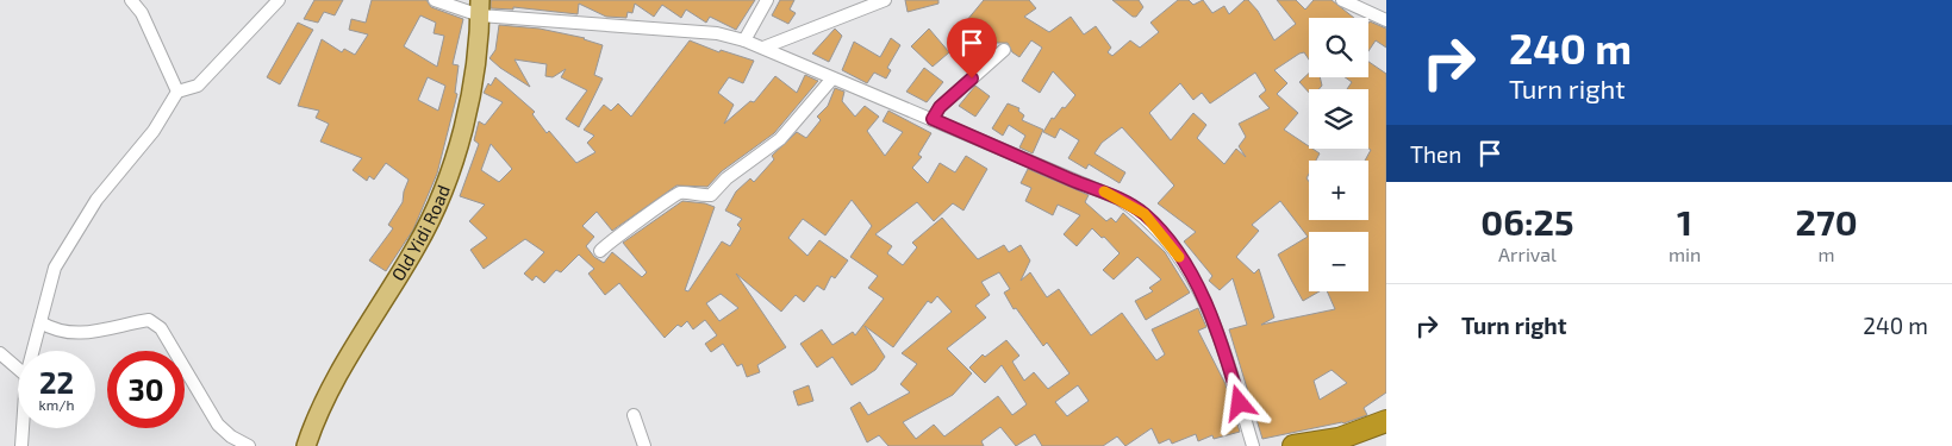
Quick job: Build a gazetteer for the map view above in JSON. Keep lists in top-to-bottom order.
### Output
{
  "streets": {
    "main road": ["Old Yidi Road"]
  },
  "page": {
    "turn": ["240 m", "Turn right"],
    "map_buttons": ["+", "−"],
    "then": "Then",
    "eta": [
      "06:25",
      "Arrival",
      "1",
      "min",
      "270",
      "m"
    ],
    "list": [
      {
        "name": "Turn right",
        "value": "240 m"
      }
    ],
    "speed": "22 km/h",
    "limit": "30"
  }
}
